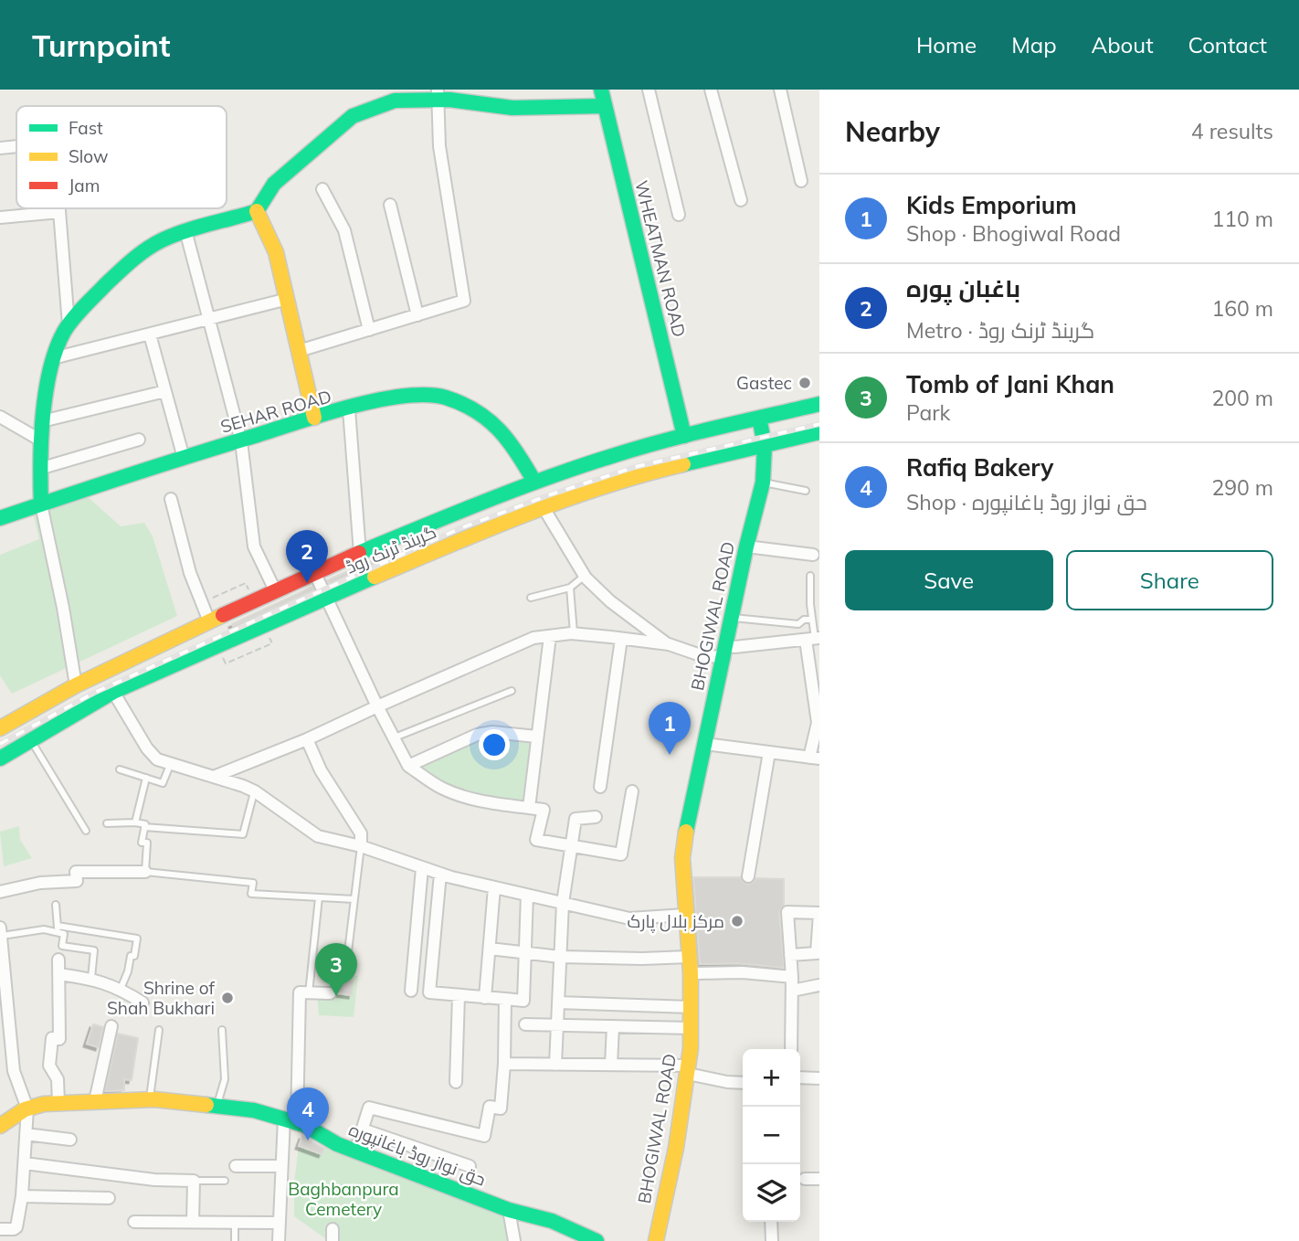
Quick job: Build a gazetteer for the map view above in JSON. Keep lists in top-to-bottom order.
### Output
{
  "streets": {
    "main road": [
      "WHEATMAN ROAD",
      "SEHAR ROAD",
      "گرینڈ ٹرنک روڈ",
      "BHOGIWAL ROAD",
      "حق نواز روڈ باغانپورہ"
    ]
  },
  "crossings": [
    ["WHEATMAN ROAD", "گرینڈ ٹرنک روڈ"],
    ["SEHAR ROAD", "گرینڈ ٹرنک روڈ"],
    ["گرینڈ ٹرنک روڈ", "BHOGIWAL ROAD"]
  ],
  "parks": ["Baghbanpura Cemetery"],
  "places": ["Gastec", "مرکز بلال پارک", "Shrine of Shah Bukhari"],
  "legend": ["Fast", "Slow", "Jam"],
  "page": {
    "header": "Turnpoint",
    "nav": [
      "Home",
      "Map",
      "About",
      "Contact"
    ],
    "heading": ["Nearby", "4 results"],
    "list": [
      {
        "mark": "1",
        "name": "Kids Emporium",
        "note": "Shop · Bhogiwal Road",
        "value": "110 m"
      },
      {
        "mark": "2",
        "name": "باغبان پورہ",
        "note": "Metro · گرینڈ ٹرنک روڈ",
        "value": "160 m"
      },
      {
        "mark": "3",
        "name": "Tomb of Jani Khan",
        "note": "Park",
        "value": "200 m"
      },
      {
        "mark": "4",
        "name": "Rafiq Bakery",
        "note": "Shop · حق نواز روڈ باغانپورہ",
        "value": "290 m"
      }
    ],
    "pins": [
      "2",
      "1",
      "3",
      "4"
    ],
    "buttons": ["Save", "Share"],
    "map_buttons": ["+", "−"]
  }
}
